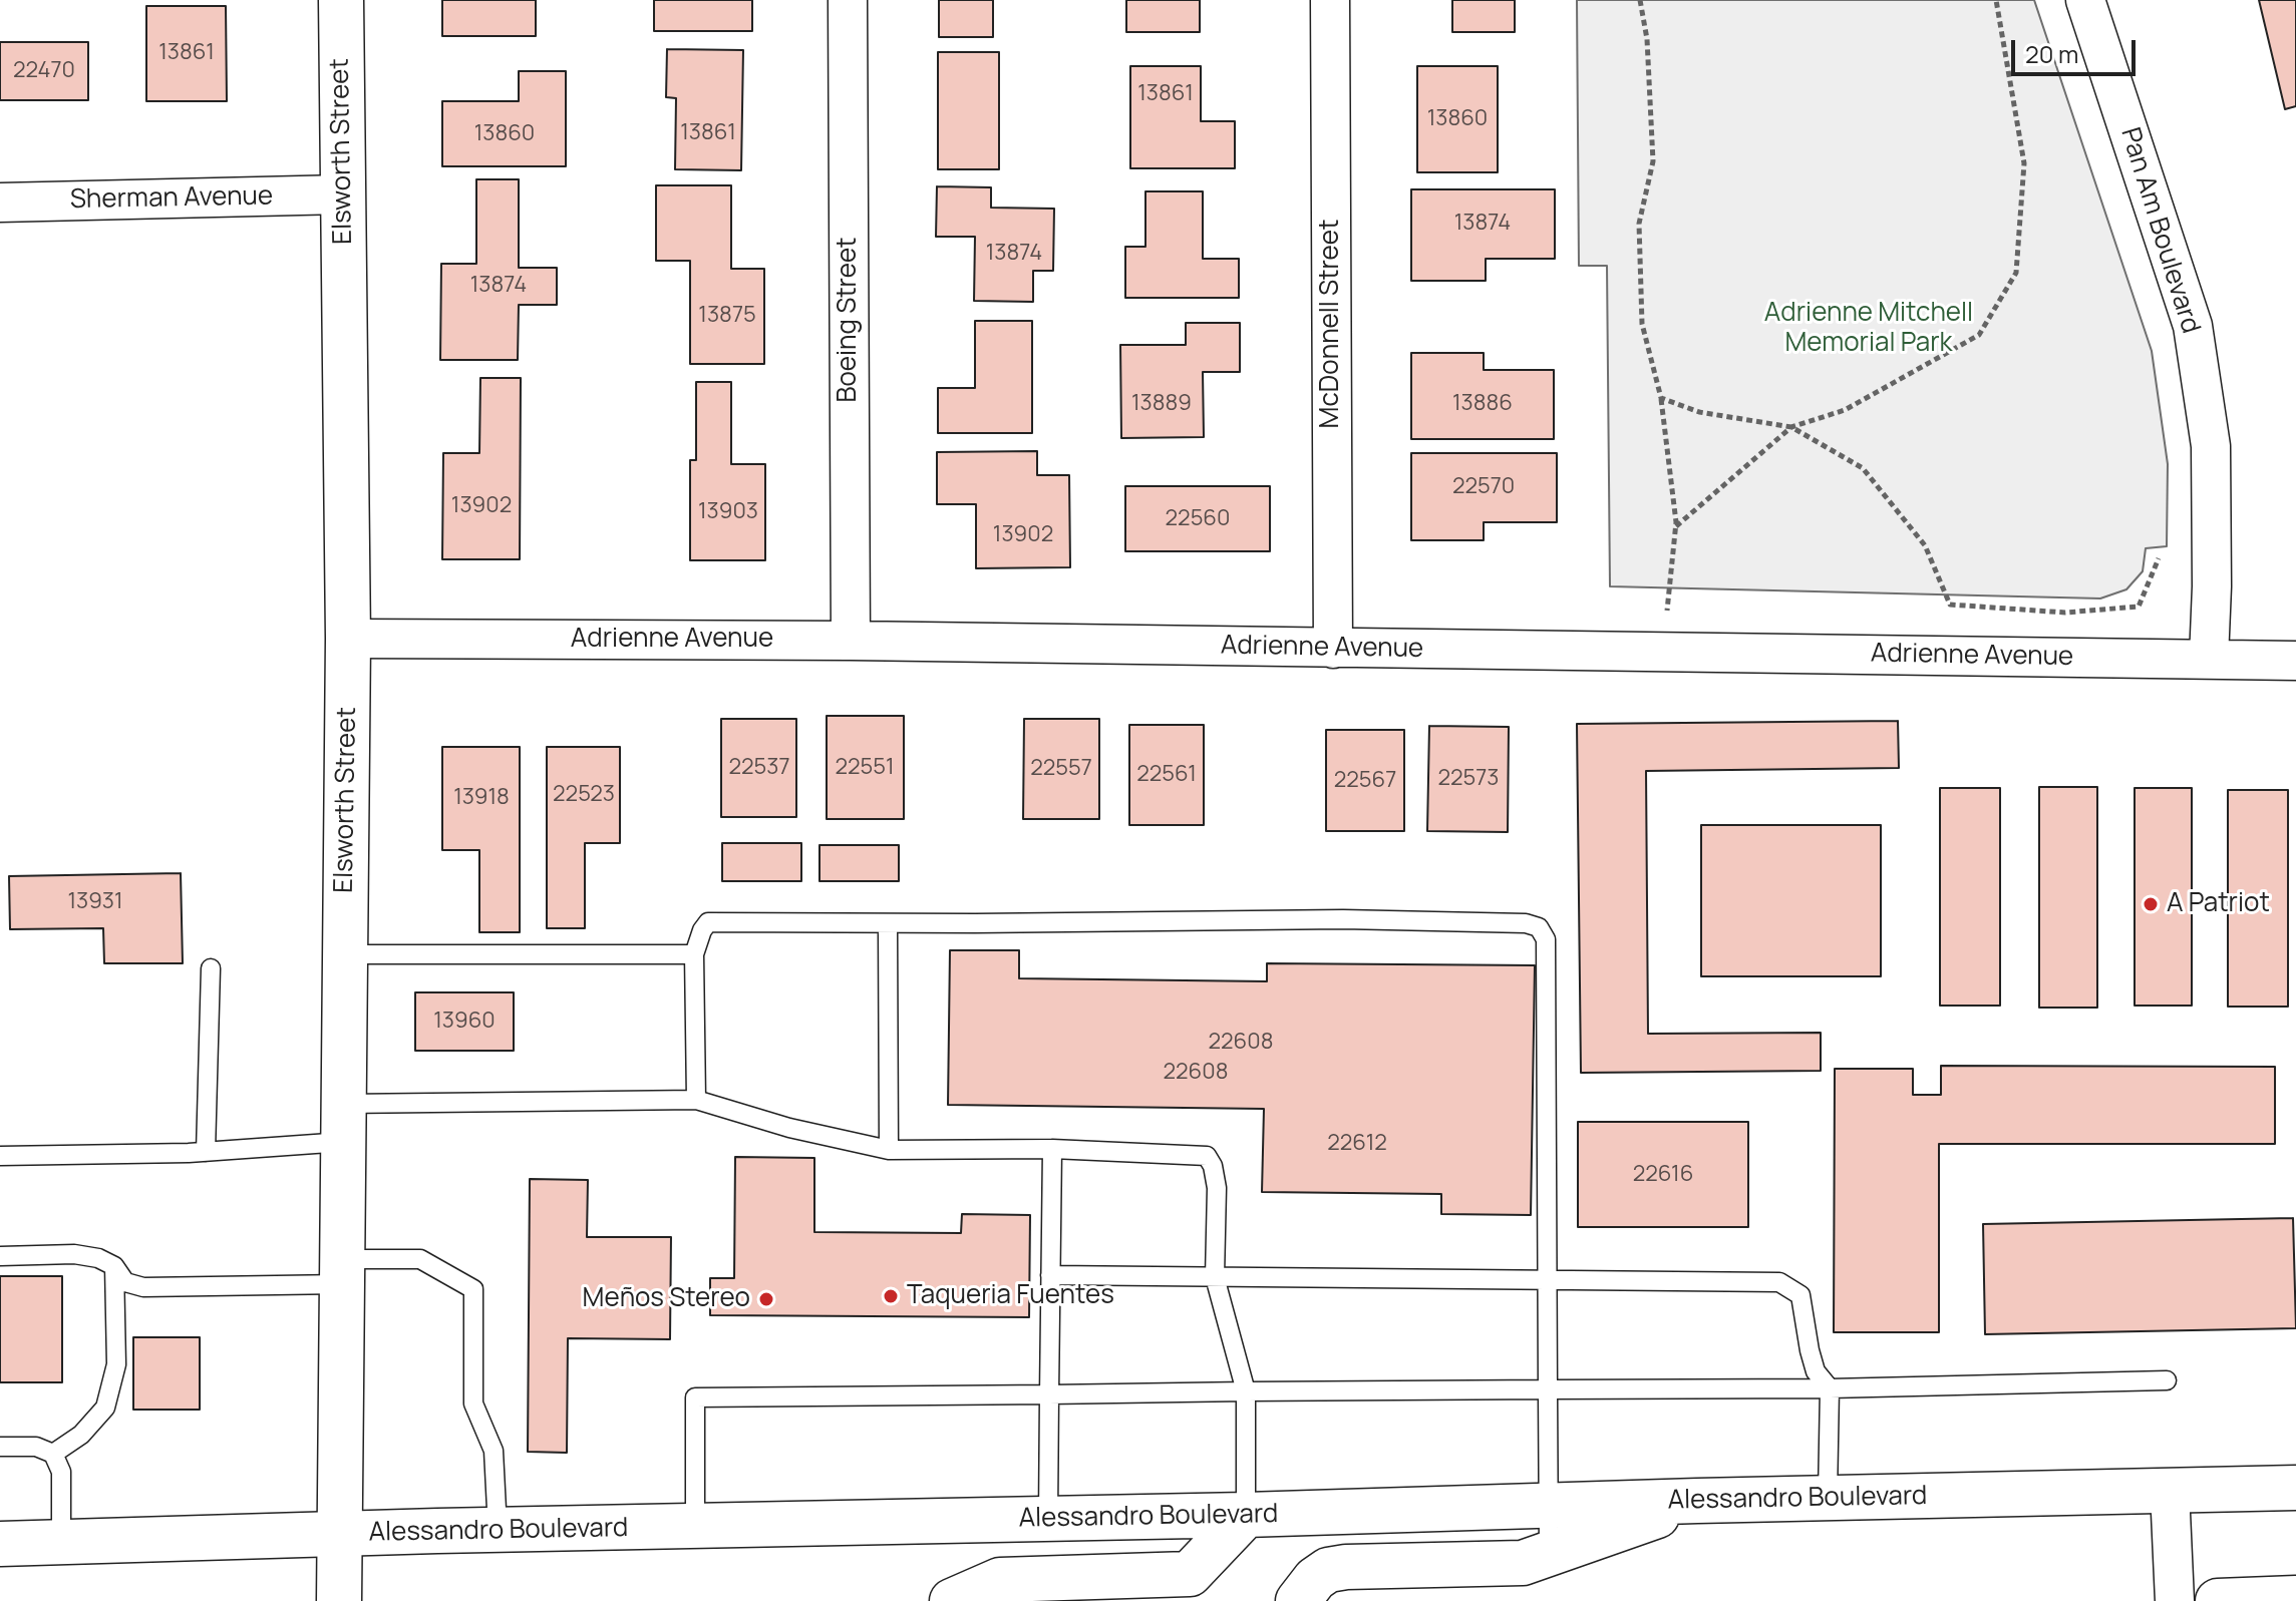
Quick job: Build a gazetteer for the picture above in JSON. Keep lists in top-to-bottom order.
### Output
{
  "streets": {
    "main road": ["Elsworth Street", "Alessandro Boulevard"],
    "street": [
      "Sherman Avenue",
      "Pan Am Boulevard",
      "Boeing Street",
      "McDonnell Street",
      "Adrienne Avenue"
    ]
  },
  "crossings": [
    ["Elsworth Street", "Sherman Avenue"],
    ["Elsworth Street", "Adrienne Avenue"],
    ["Elsworth Street", "Alessandro Boulevard"],
    ["Pan Am Boulevard", "Adrienne Avenue"],
    ["Boeing Street", "Adrienne Avenue"],
    ["McDonnell Street", "Adrienne Avenue"]
  ],
  "parks": ["Adrienne Mitchell Memorial Park"],
  "places": ["A Patriot", "Taqueria Fuentes", "Meños Stereo"],
  "house_numbers": [
    "13861",
    "22470",
    "13861",
    "13860",
    "13861",
    "13860",
    "13874",
    "13874",
    "13874",
    "13875",
    "13889",
    "13886",
    "22570",
    "13902",
    "13903",
    "22560",
    "13902",
    "22537",
    "22551",
    "22557",
    "22561",
    "22573",
    "22567",
    "22523",
    "13918",
    "13931",
    "13960",
    "22608",
    "22608",
    "22612",
    "22616"
  ],
  "scale_bar": "20 m"
}
